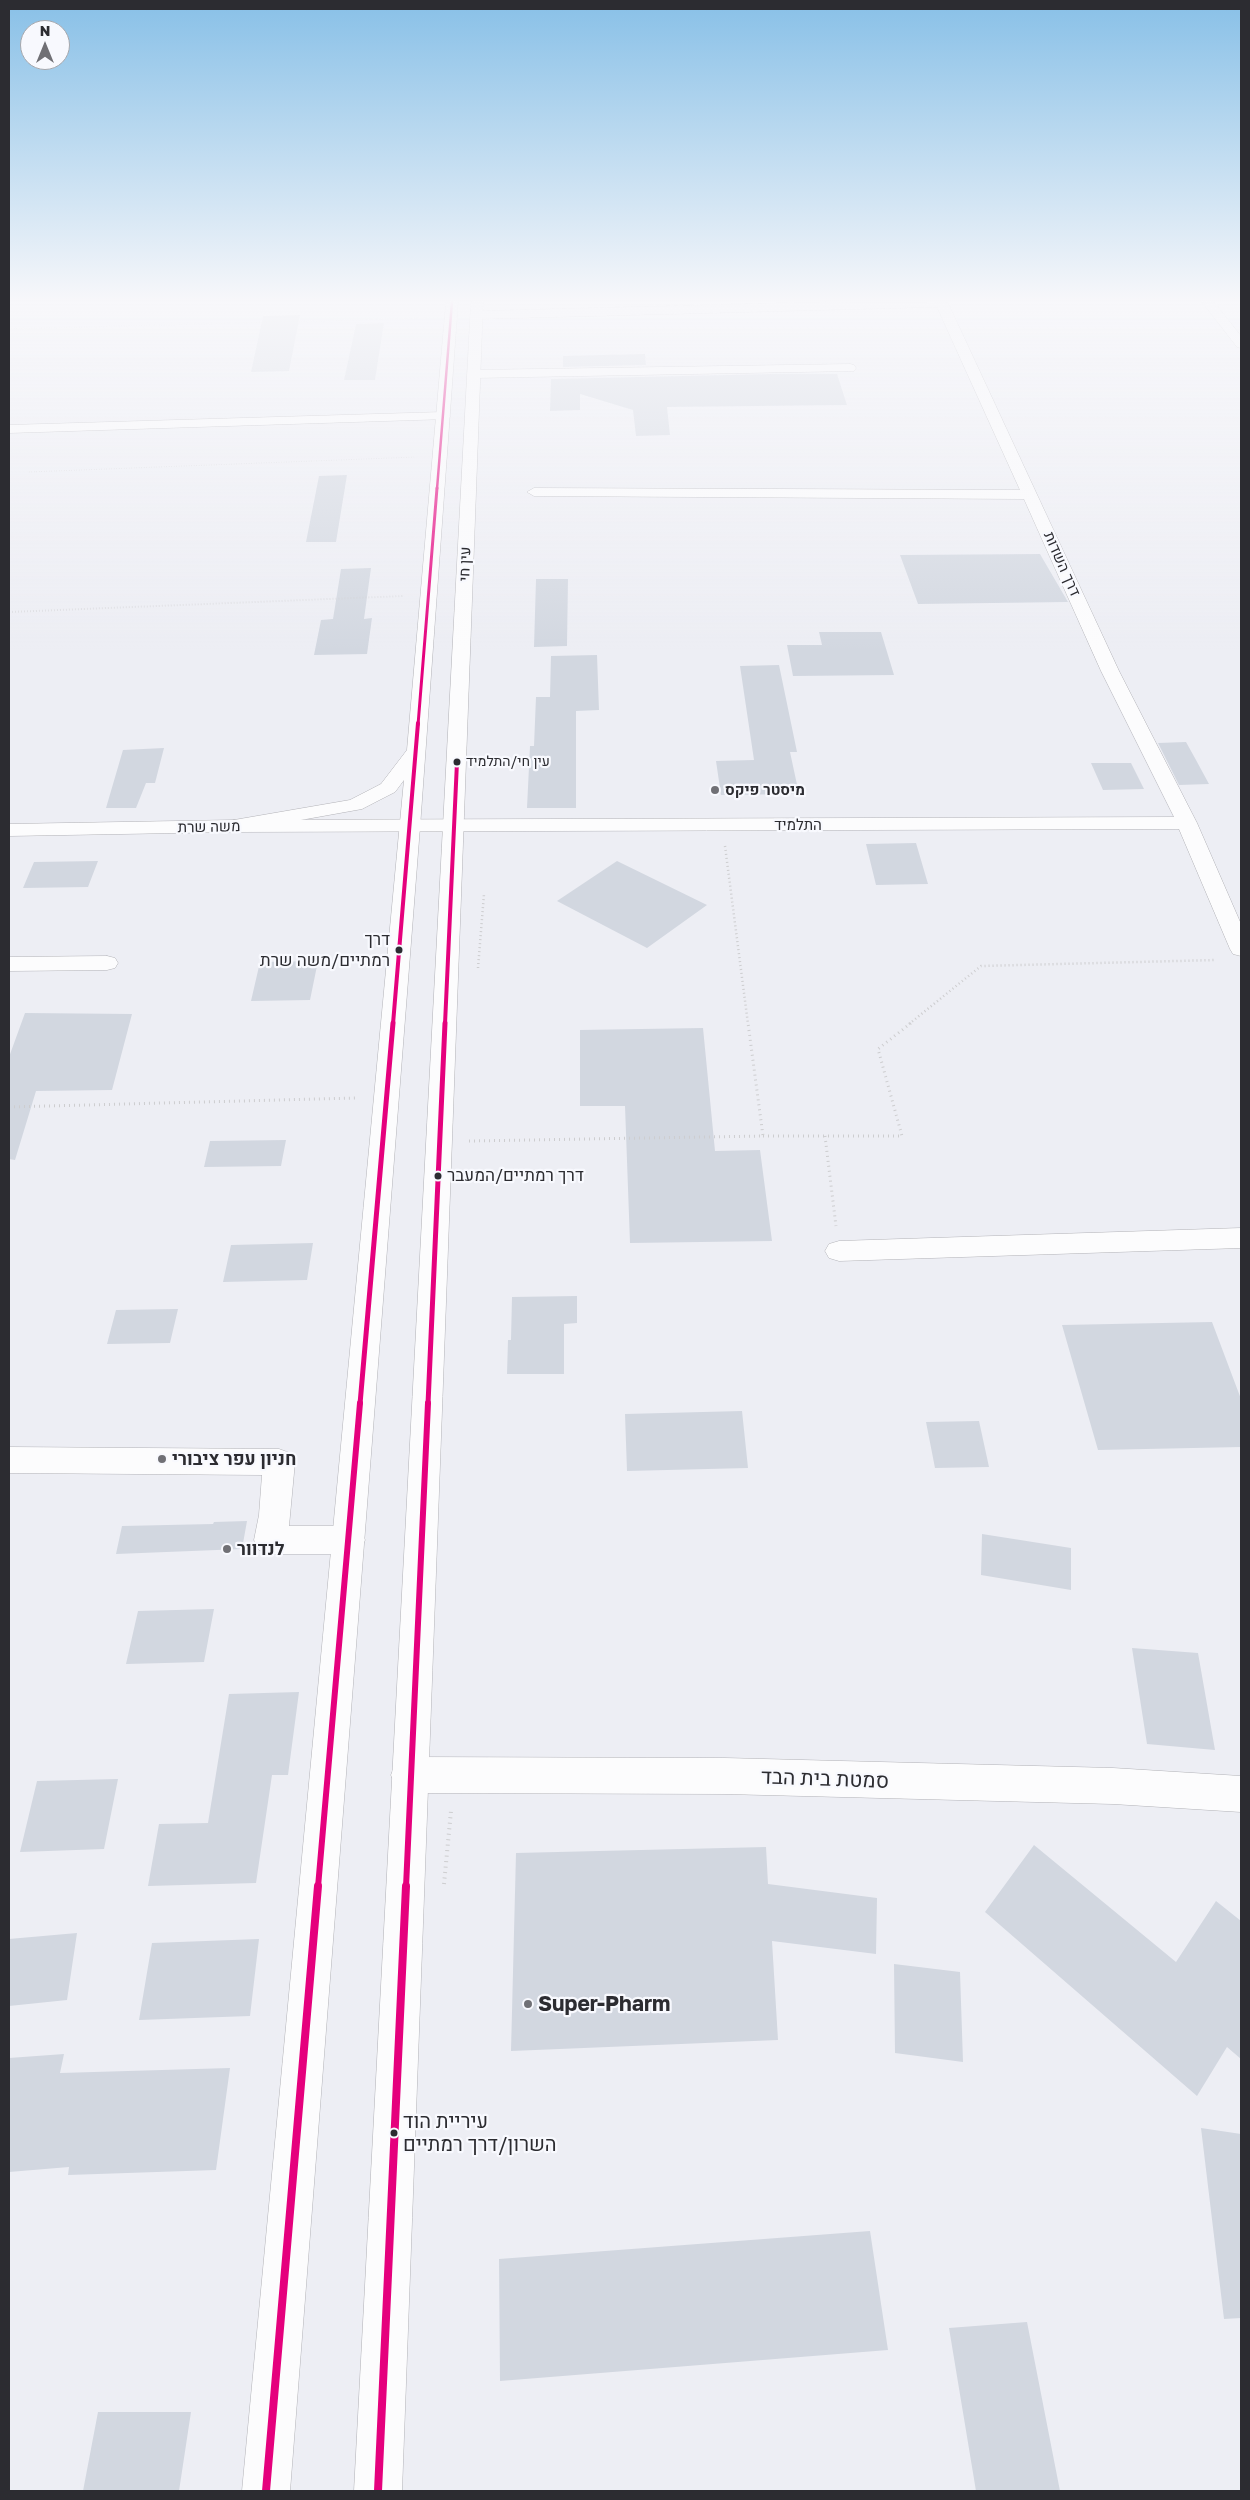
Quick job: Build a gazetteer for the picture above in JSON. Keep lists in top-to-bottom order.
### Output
{
  "streets": {
    "main road": [
      "עין חי",
      "דרך השדות",
      "התלמיד",
      "משה שרת",
      "סמטת בית הבד"
    ]
  },
  "crossings": [
    ["עין חי", "התלמיד"],
    ["עין חי", "משה שרת"],
    ["עין חי", "סמטת בית הבד"],
    ["דרך השדות", "התלמיד"],
    ["התלמיד", "משה שרת"]
  ],
  "places": [
    "עין חי/התלמיד",
    "מיסטר פיקס",
    "דרך רמתיים/משה שרת",
    "דרך רמתיים/המעבר",
    "חניון עפר ציבורי",
    "לנדוור",
    "Super-Pharm",
    "עיריית הוד השרון/דרך רמתיים"
  ],
  "north": "top"
}
